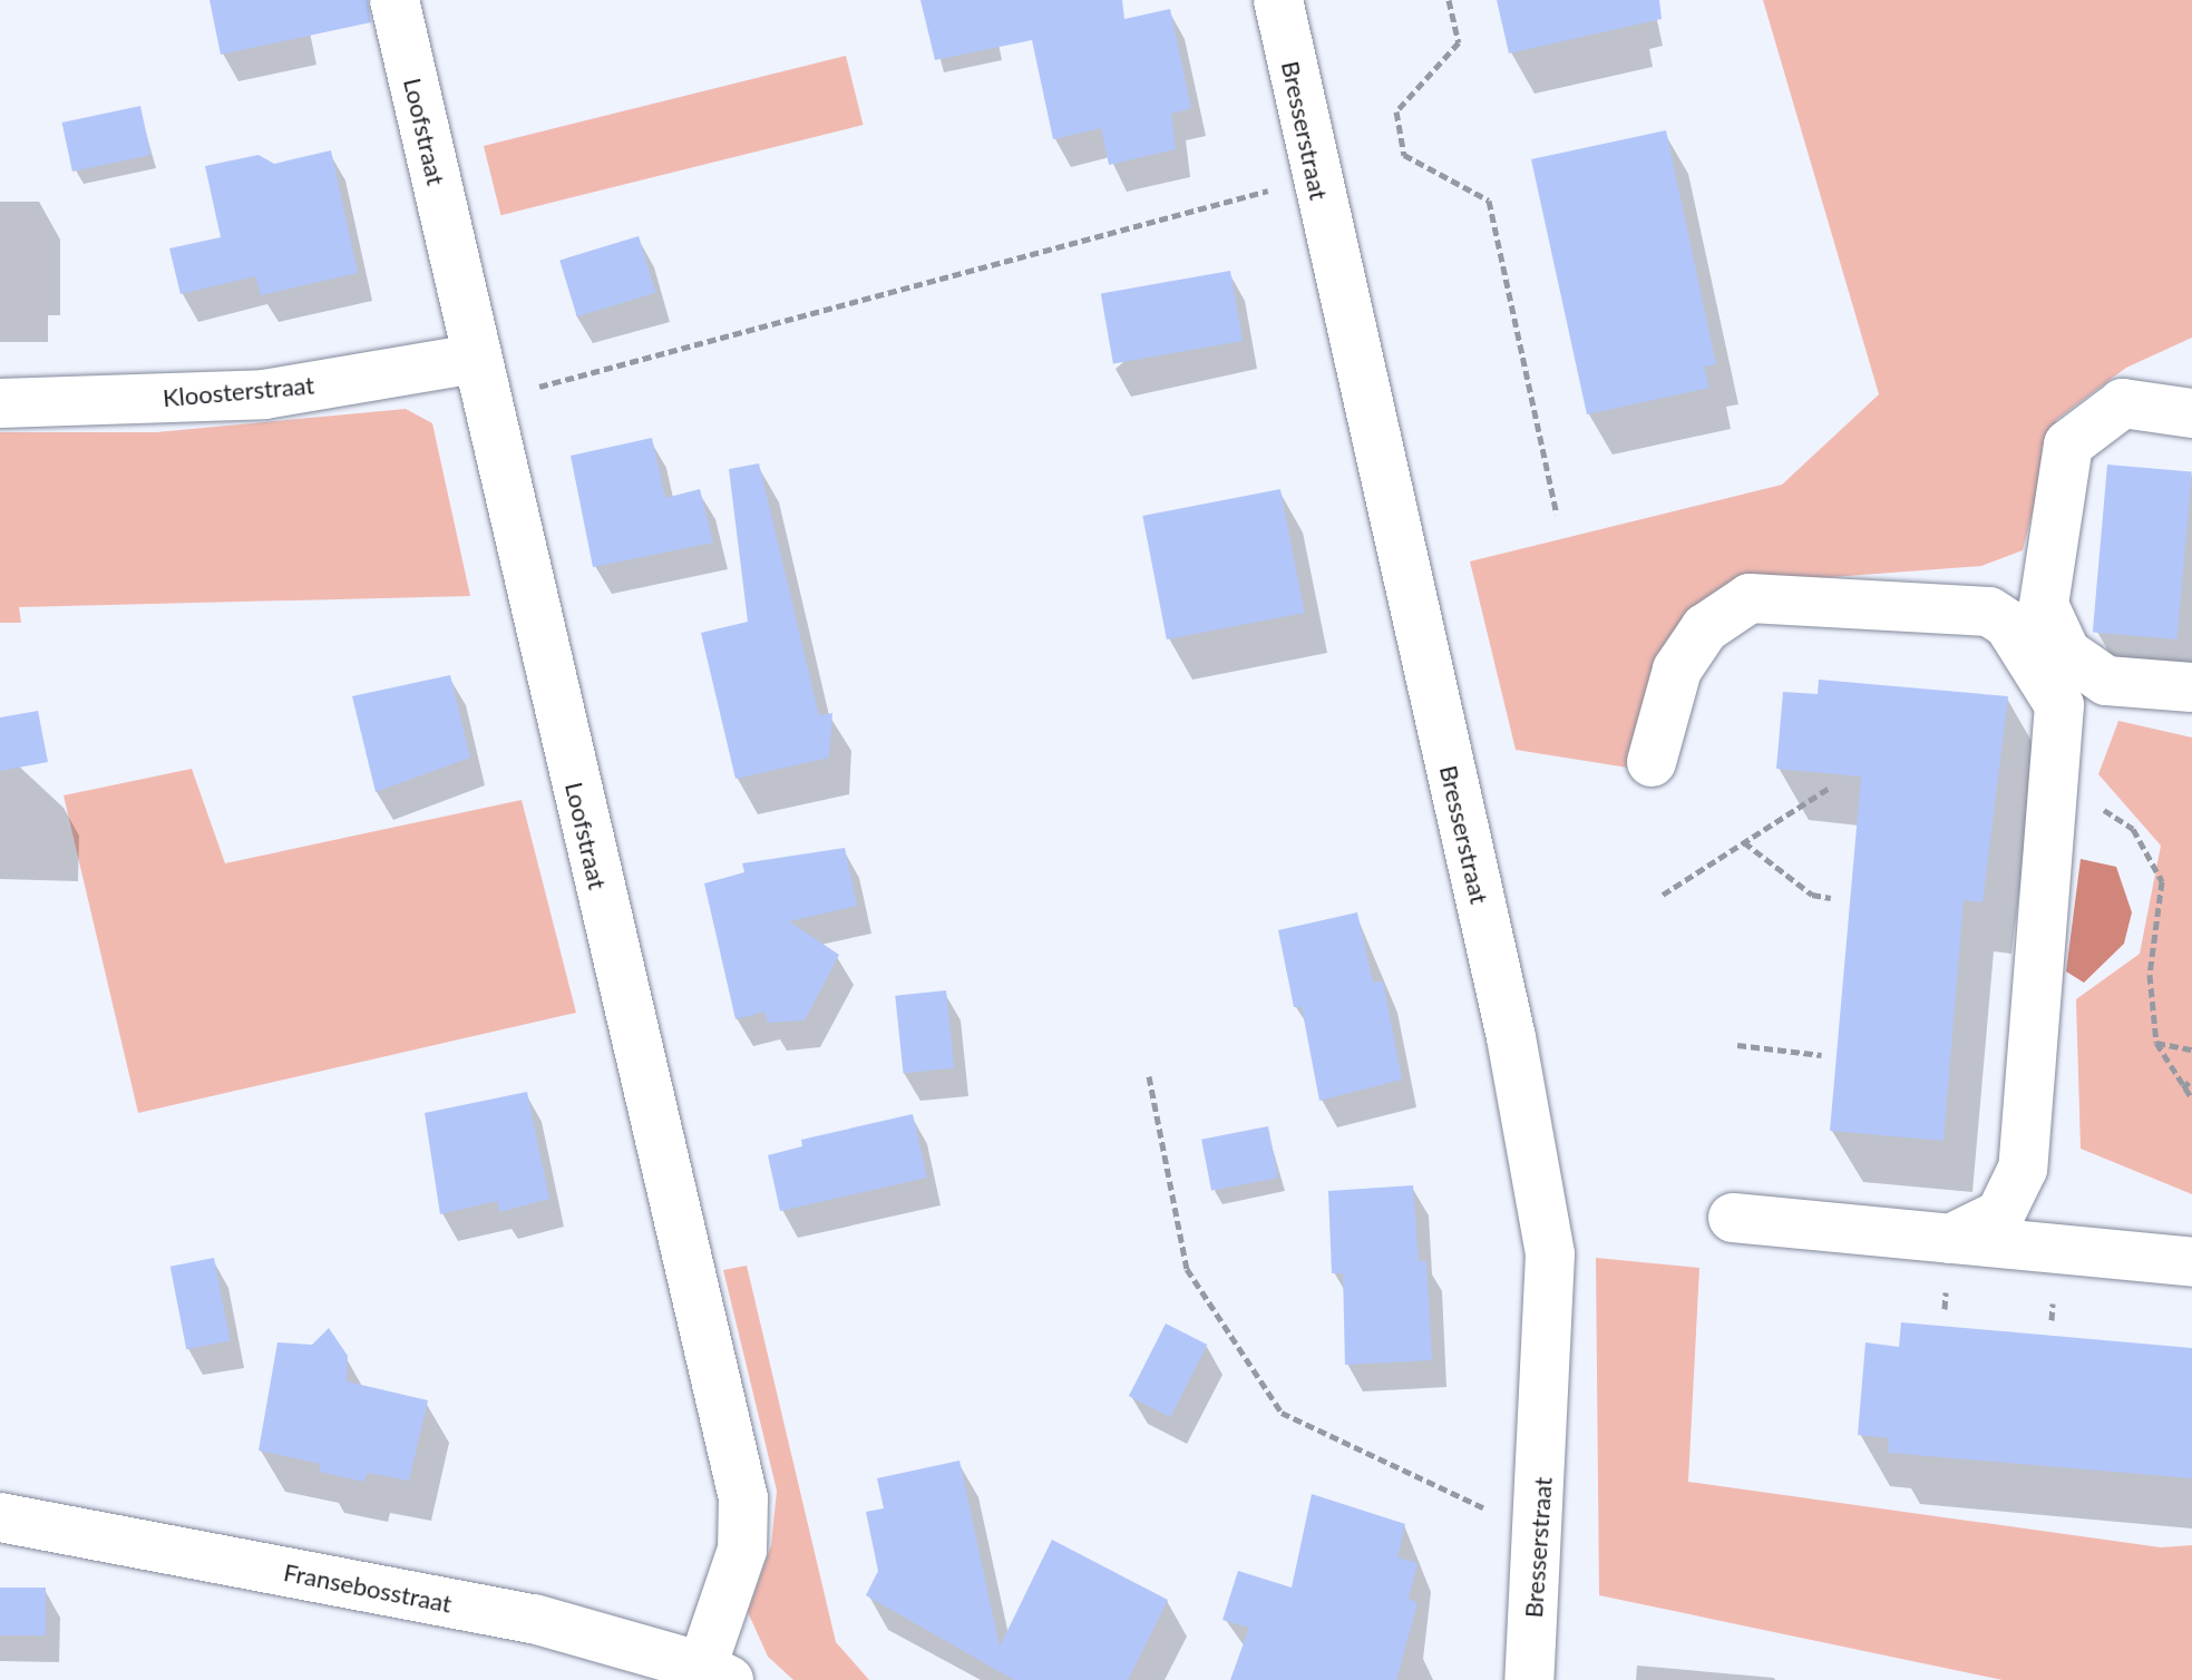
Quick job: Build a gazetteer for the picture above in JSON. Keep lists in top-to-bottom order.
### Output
{
  "streets": {
    "street": [
      "Bresserstraat",
      "Loofstraat",
      "Kloosterstraat",
      "Fransebosstraat"
    ]
  },
  "crossings": [
    ["Loofstraat", "Kloosterstraat"],
    ["Loofstraat", "Fransebosstraat"]
  ]
}
